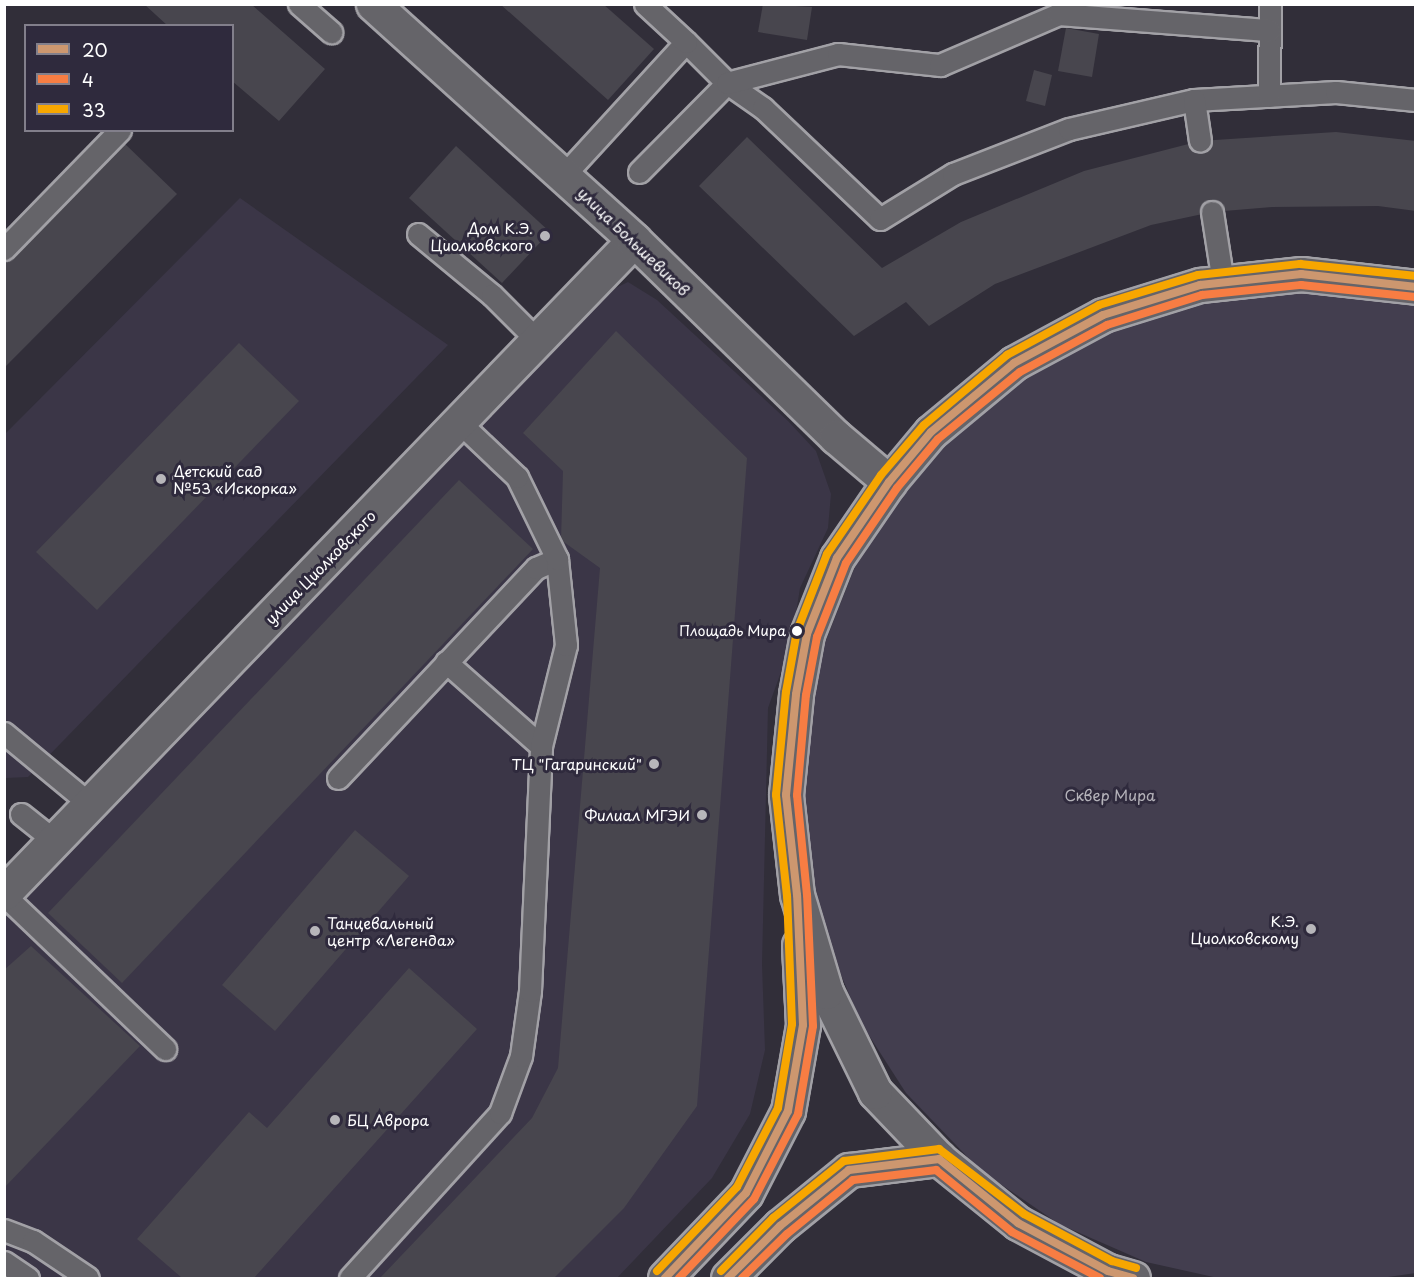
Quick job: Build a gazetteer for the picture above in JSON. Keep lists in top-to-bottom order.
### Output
{
  "streets": {
    "main road": ["улица Большевиков", "улица Циолковского"]
  },
  "crossings": [
    ["улица Большевиков", "улица Циолковского"]
  ],
  "parks": ["Сквер Мира"],
  "places": [
    "Дом К.Э. Циолковского",
    "Детский сад №53 «Искорка»",
    "Площадь Мира",
    "ТЦ \"Гагаринский\"",
    "Филиал МГЭИ",
    "К.Э. Циолковскому",
    "Танцевальный центр «Легенда»",
    "БЦ Аврора"
  ],
  "lines": ["transit line 33", "transit line 20", "transit line 4"],
  "legend": ["20", "4", "33"]
}
